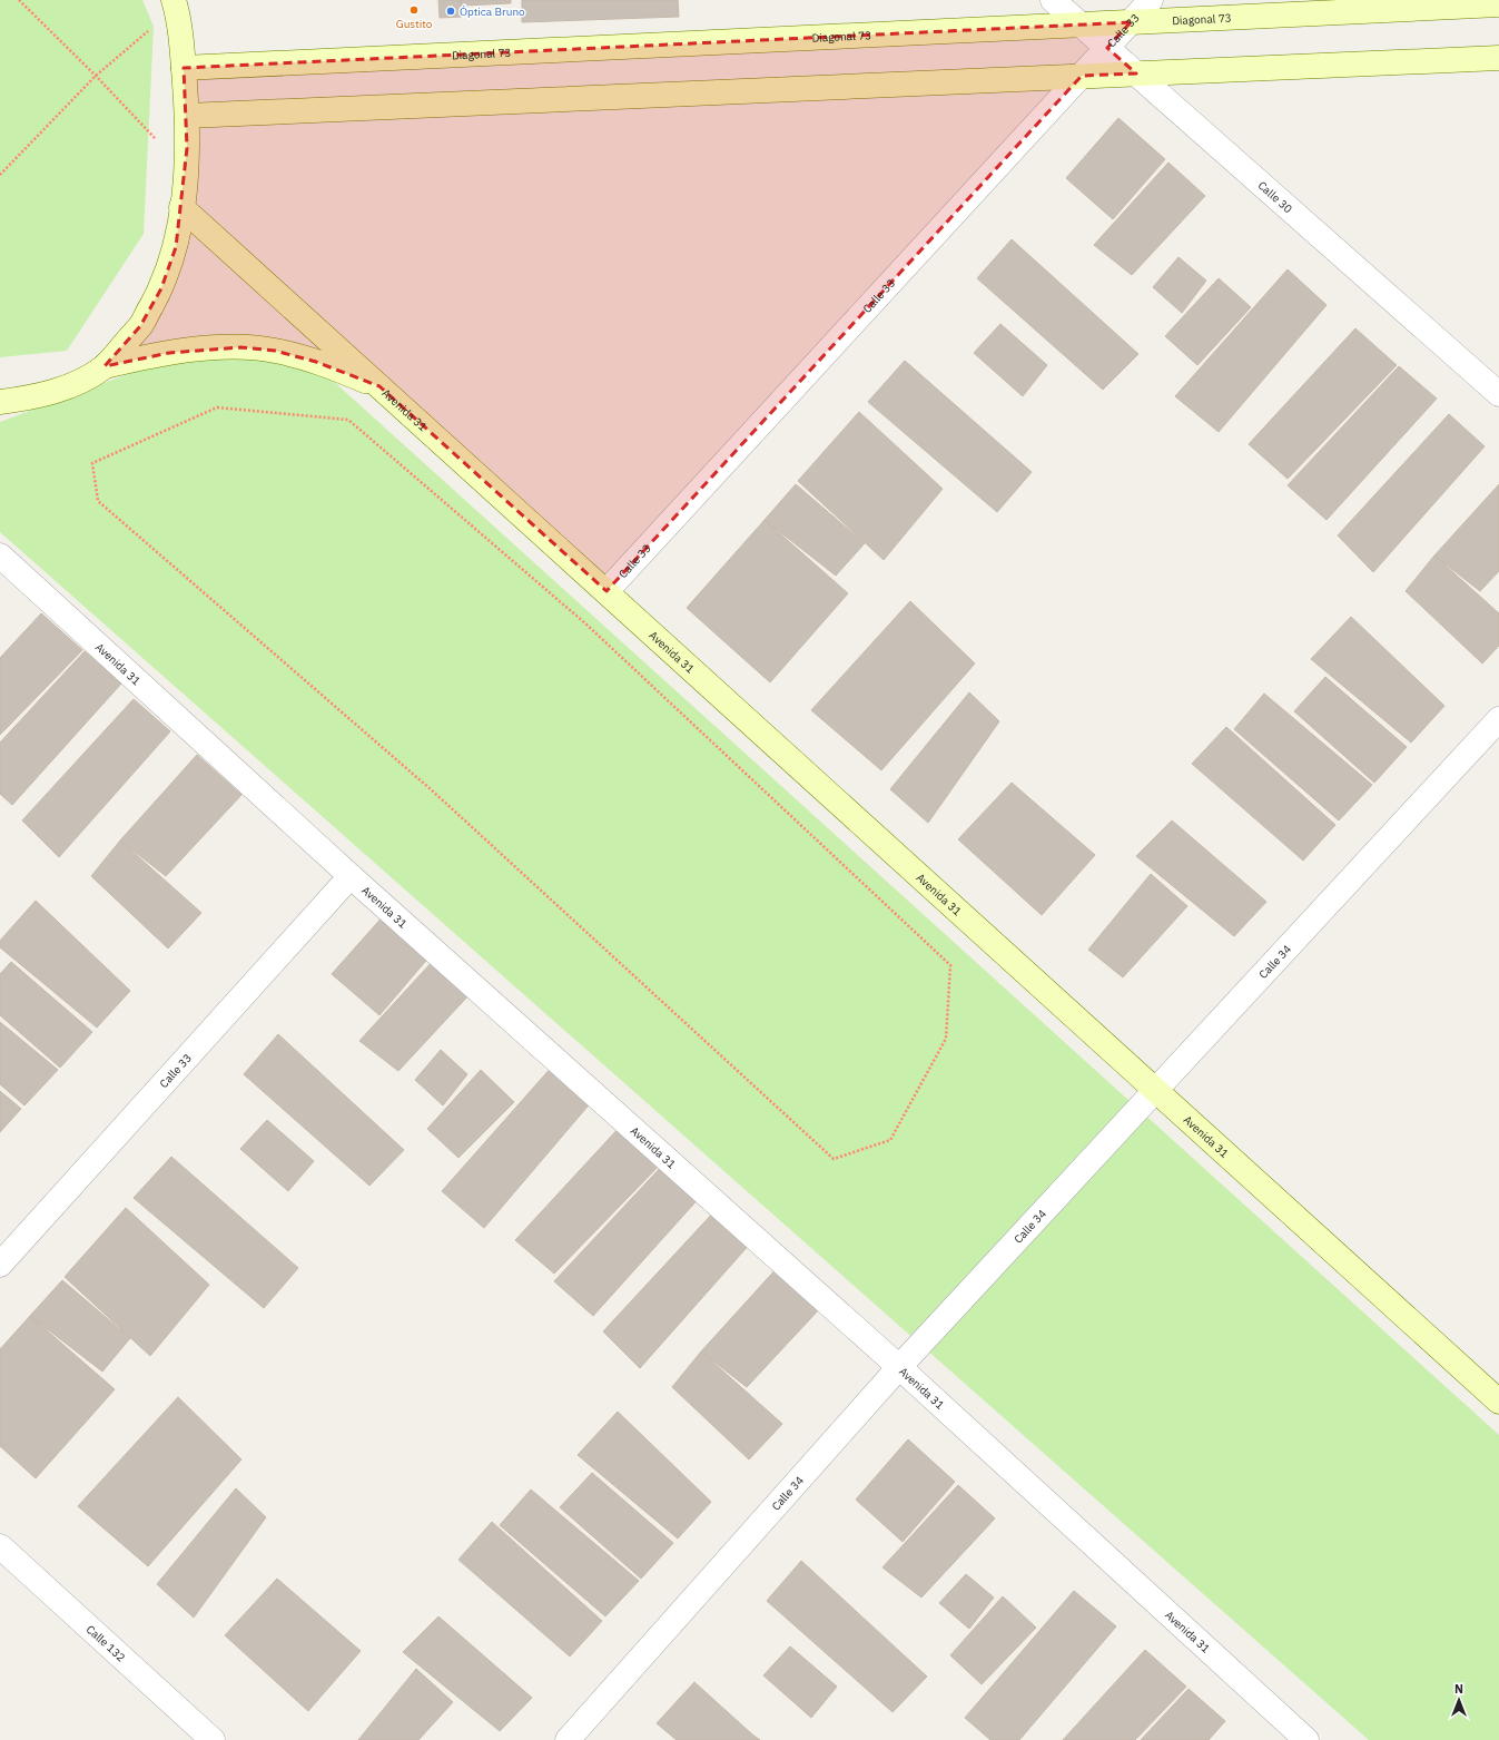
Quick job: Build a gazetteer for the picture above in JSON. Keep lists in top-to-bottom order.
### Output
{
  "streets": {
    "main road": ["Diagonal 73", "Avenida 31"],
    "street": [
      "Calle 33",
      "Calle 30",
      "Calle 34",
      "Calle 132"
    ]
  },
  "crossings": [
    ["Diagonal 73", "Calle 33"],
    ["Diagonal 73", "Calle 30"],
    ["Calle 33", "Calle 30"],
    ["Calle 33", "Avenida 31"],
    ["Avenida 31", "Calle 34"]
  ],
  "places": ["Gustito", "Óptica Bruno"],
  "north": "top"
}
